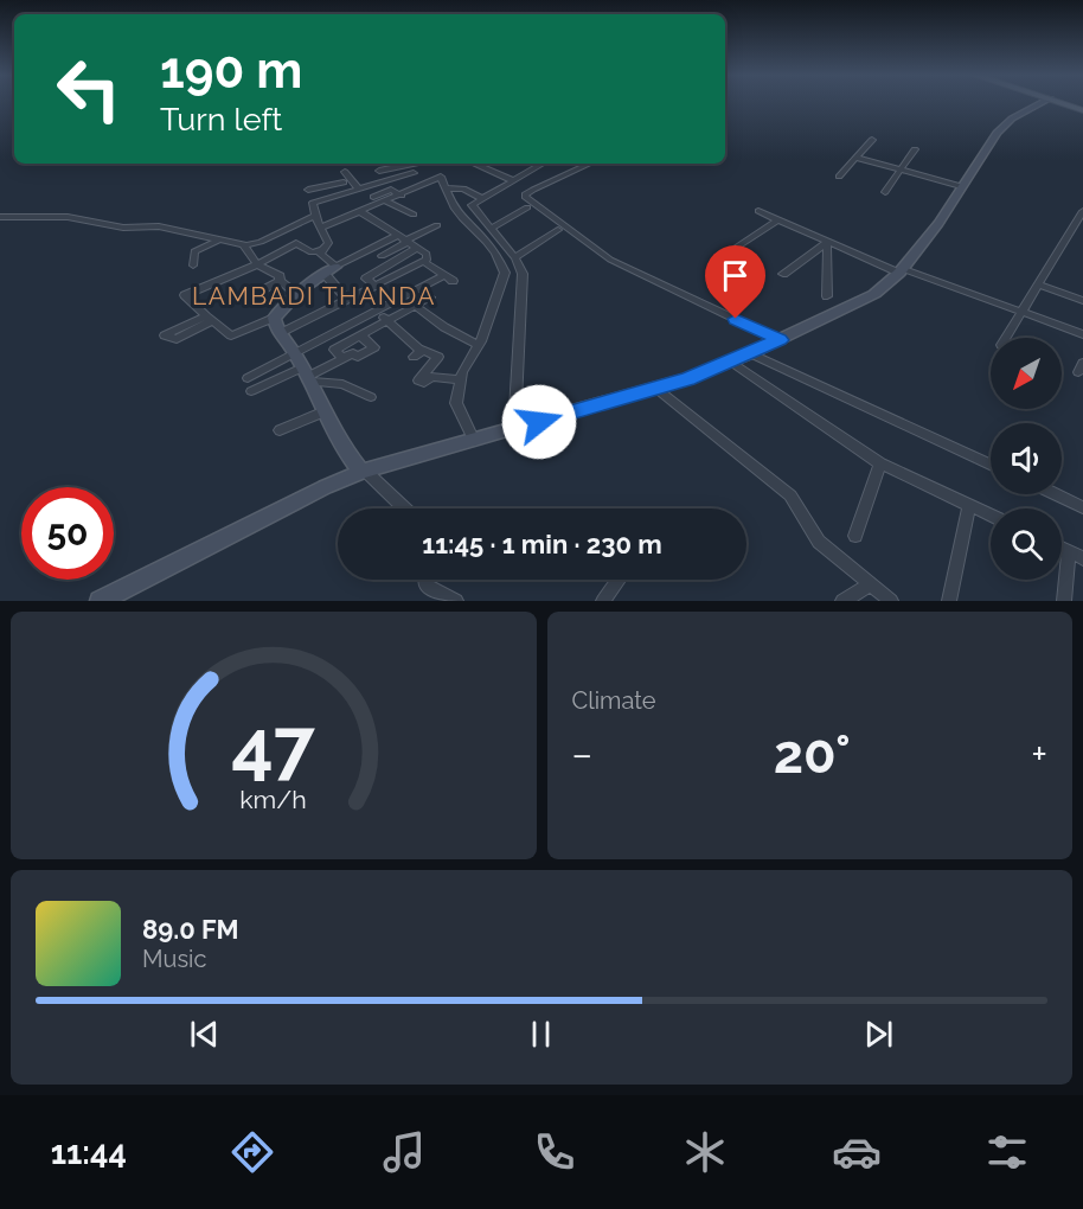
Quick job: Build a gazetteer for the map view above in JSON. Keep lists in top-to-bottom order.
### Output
{
  "districts": ["LAMBADI THANDA"],
  "north": "bottom left",
  "page": {
    "turn": ["190 m", "Turn left"],
    "limit": "50",
    "trip": "11:45 · 1 min · 230 m",
    "tile": "Climate",
    "heat": ["−", "20°", "+"],
    "song": ["89.0 FM", "Music"],
    "tabs": "11:44",
    "gauge": ["47", "km/h"]
  }
}
